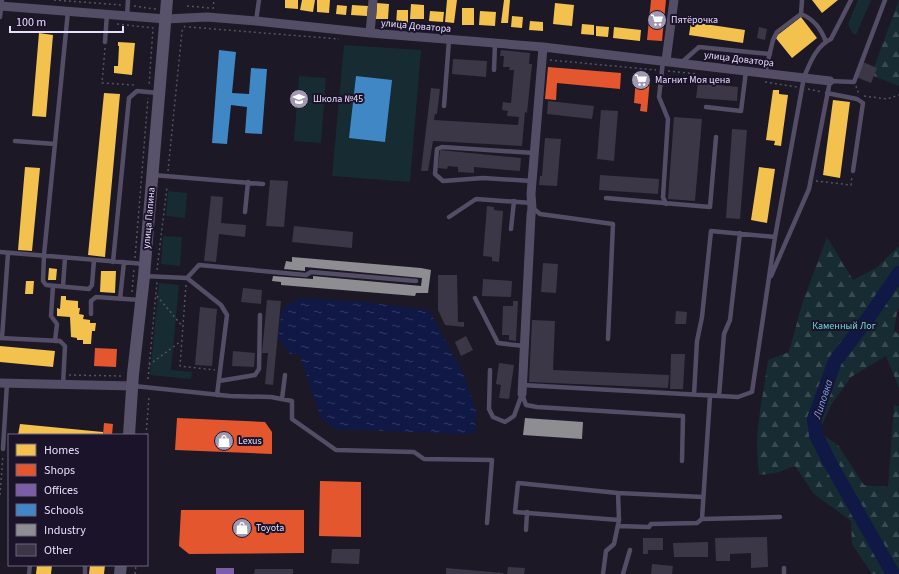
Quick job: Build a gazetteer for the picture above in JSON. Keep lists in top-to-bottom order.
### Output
{
  "streets": {
    "street": ["улица Доватора", "улица Папина"]
  },
  "crossings": [
    ["улица Доватора", "улица Папина"]
  ],
  "water": ["Липовка"],
  "parks": ["Каменный Лог"],
  "places": {
    "supermarket": ["Пятёрочка", "Магнит Моя цена"],
    "school or university": ["Школа №45"],
    "shop": ["Lexus", "Toyota"]
  },
  "legend": [
    "Homes",
    "Shops",
    "Offices",
    "Schools",
    "Industry",
    "Other"
  ],
  "scale_bar": "100 m"
}
